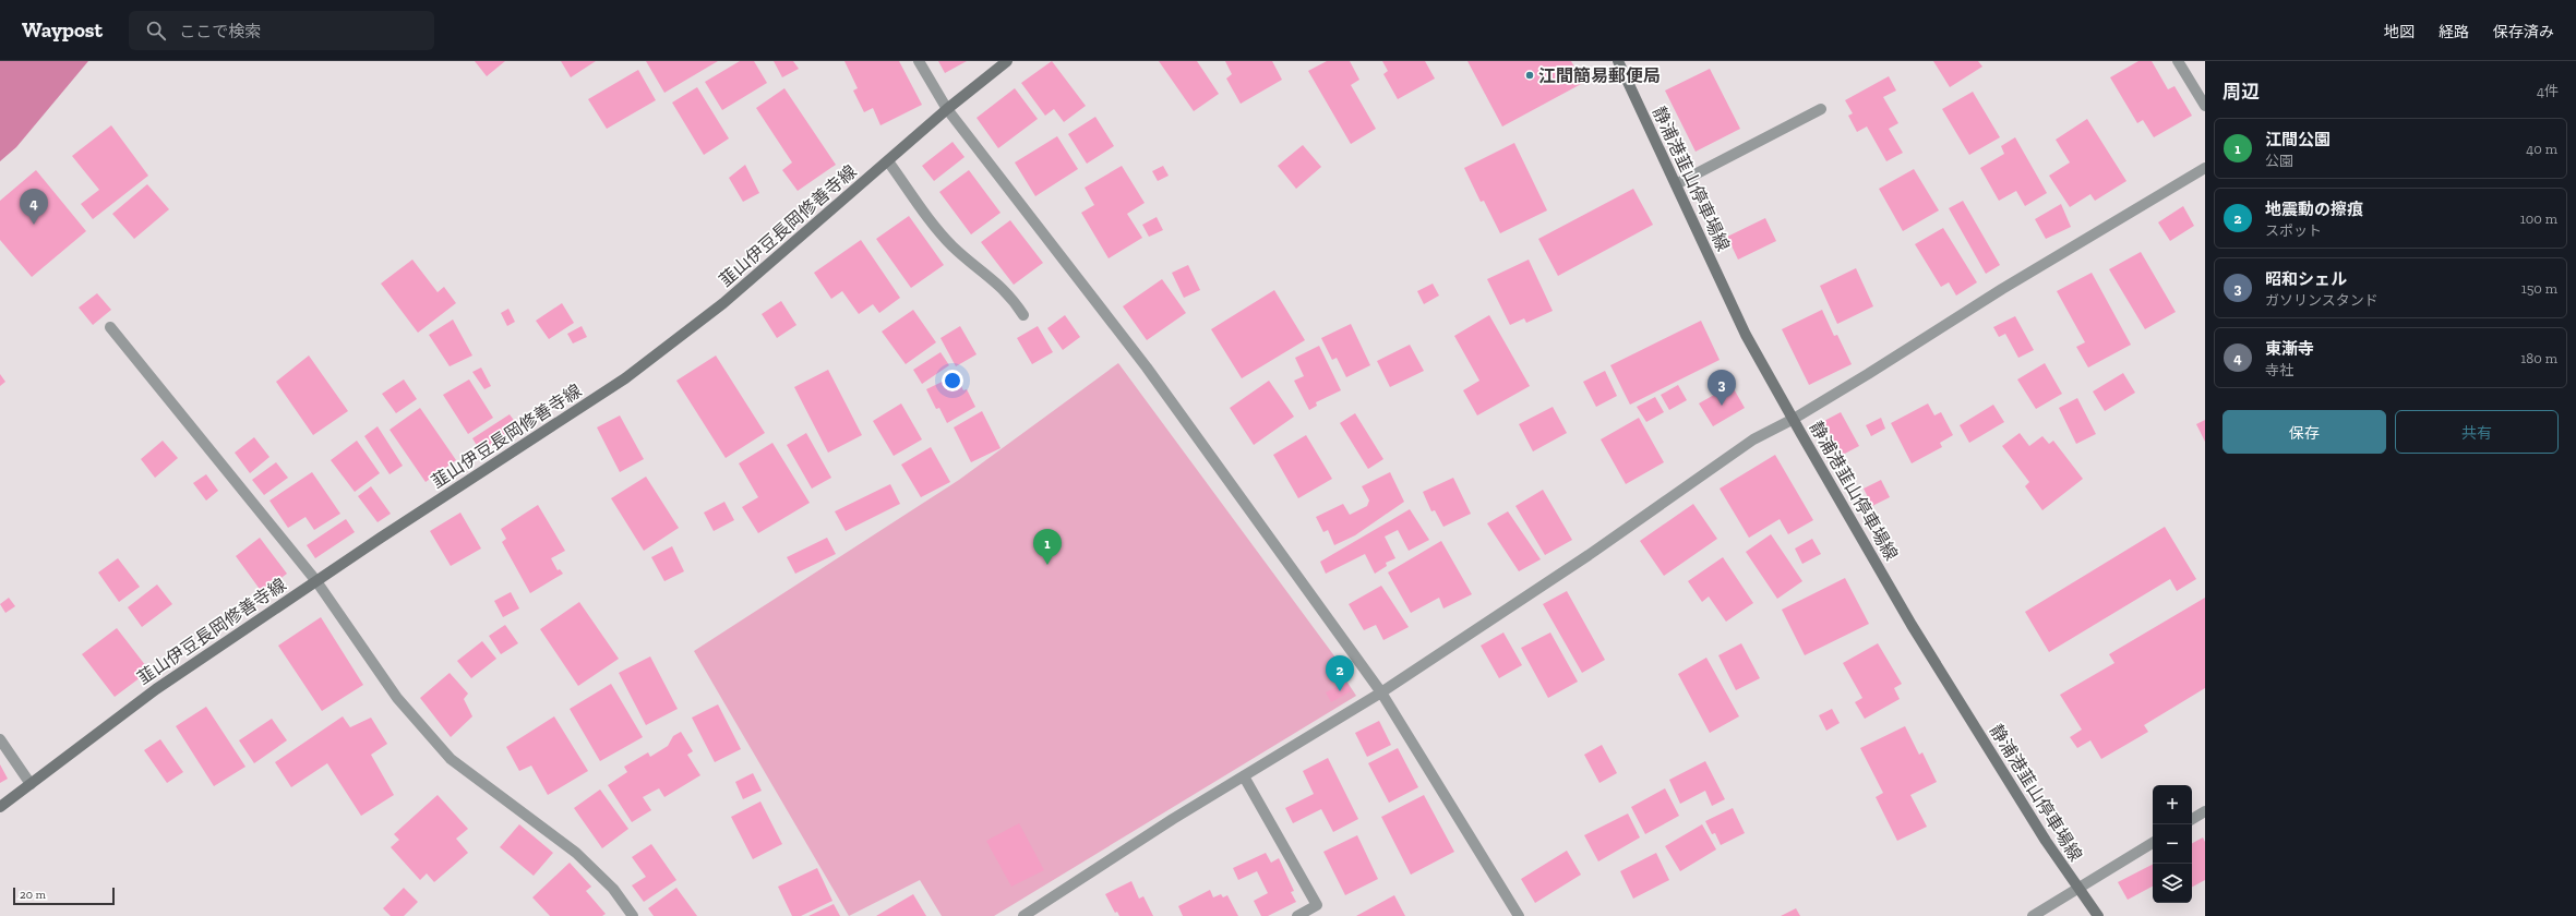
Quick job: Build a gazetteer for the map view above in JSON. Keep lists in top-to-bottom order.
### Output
{
  "streets": {
    "main road": ["静浦港韮山停車場線", "韮山伊豆長岡修善寺線"]
  },
  "places": ["江間簡易郵便局"],
  "scale_bar": "20 m",
  "page": {
    "header": "Waypost",
    "search": "ここで検索",
    "nav": ["地図", "経路", "保存済み"],
    "heading": ["周辺", "4件"],
    "list": [
      {
        "mark": "1",
        "name": "江間公園",
        "note": "公園",
        "value": "40 m"
      },
      {
        "mark": "2",
        "name": "地震動の擦痕",
        "note": "スポット",
        "value": "100 m"
      },
      {
        "mark": "3",
        "name": "昭和シェル",
        "note": "ガソリンスタンド",
        "value": "150 m"
      },
      {
        "mark": "4",
        "name": "東漸寺",
        "note": "寺社",
        "value": "180 m"
      }
    ],
    "pins": [
      "4",
      "3",
      "1",
      "2"
    ],
    "buttons": ["保存", "共有"],
    "map_buttons": ["+", "−"],
    "scale": "20 m"
  }
}
